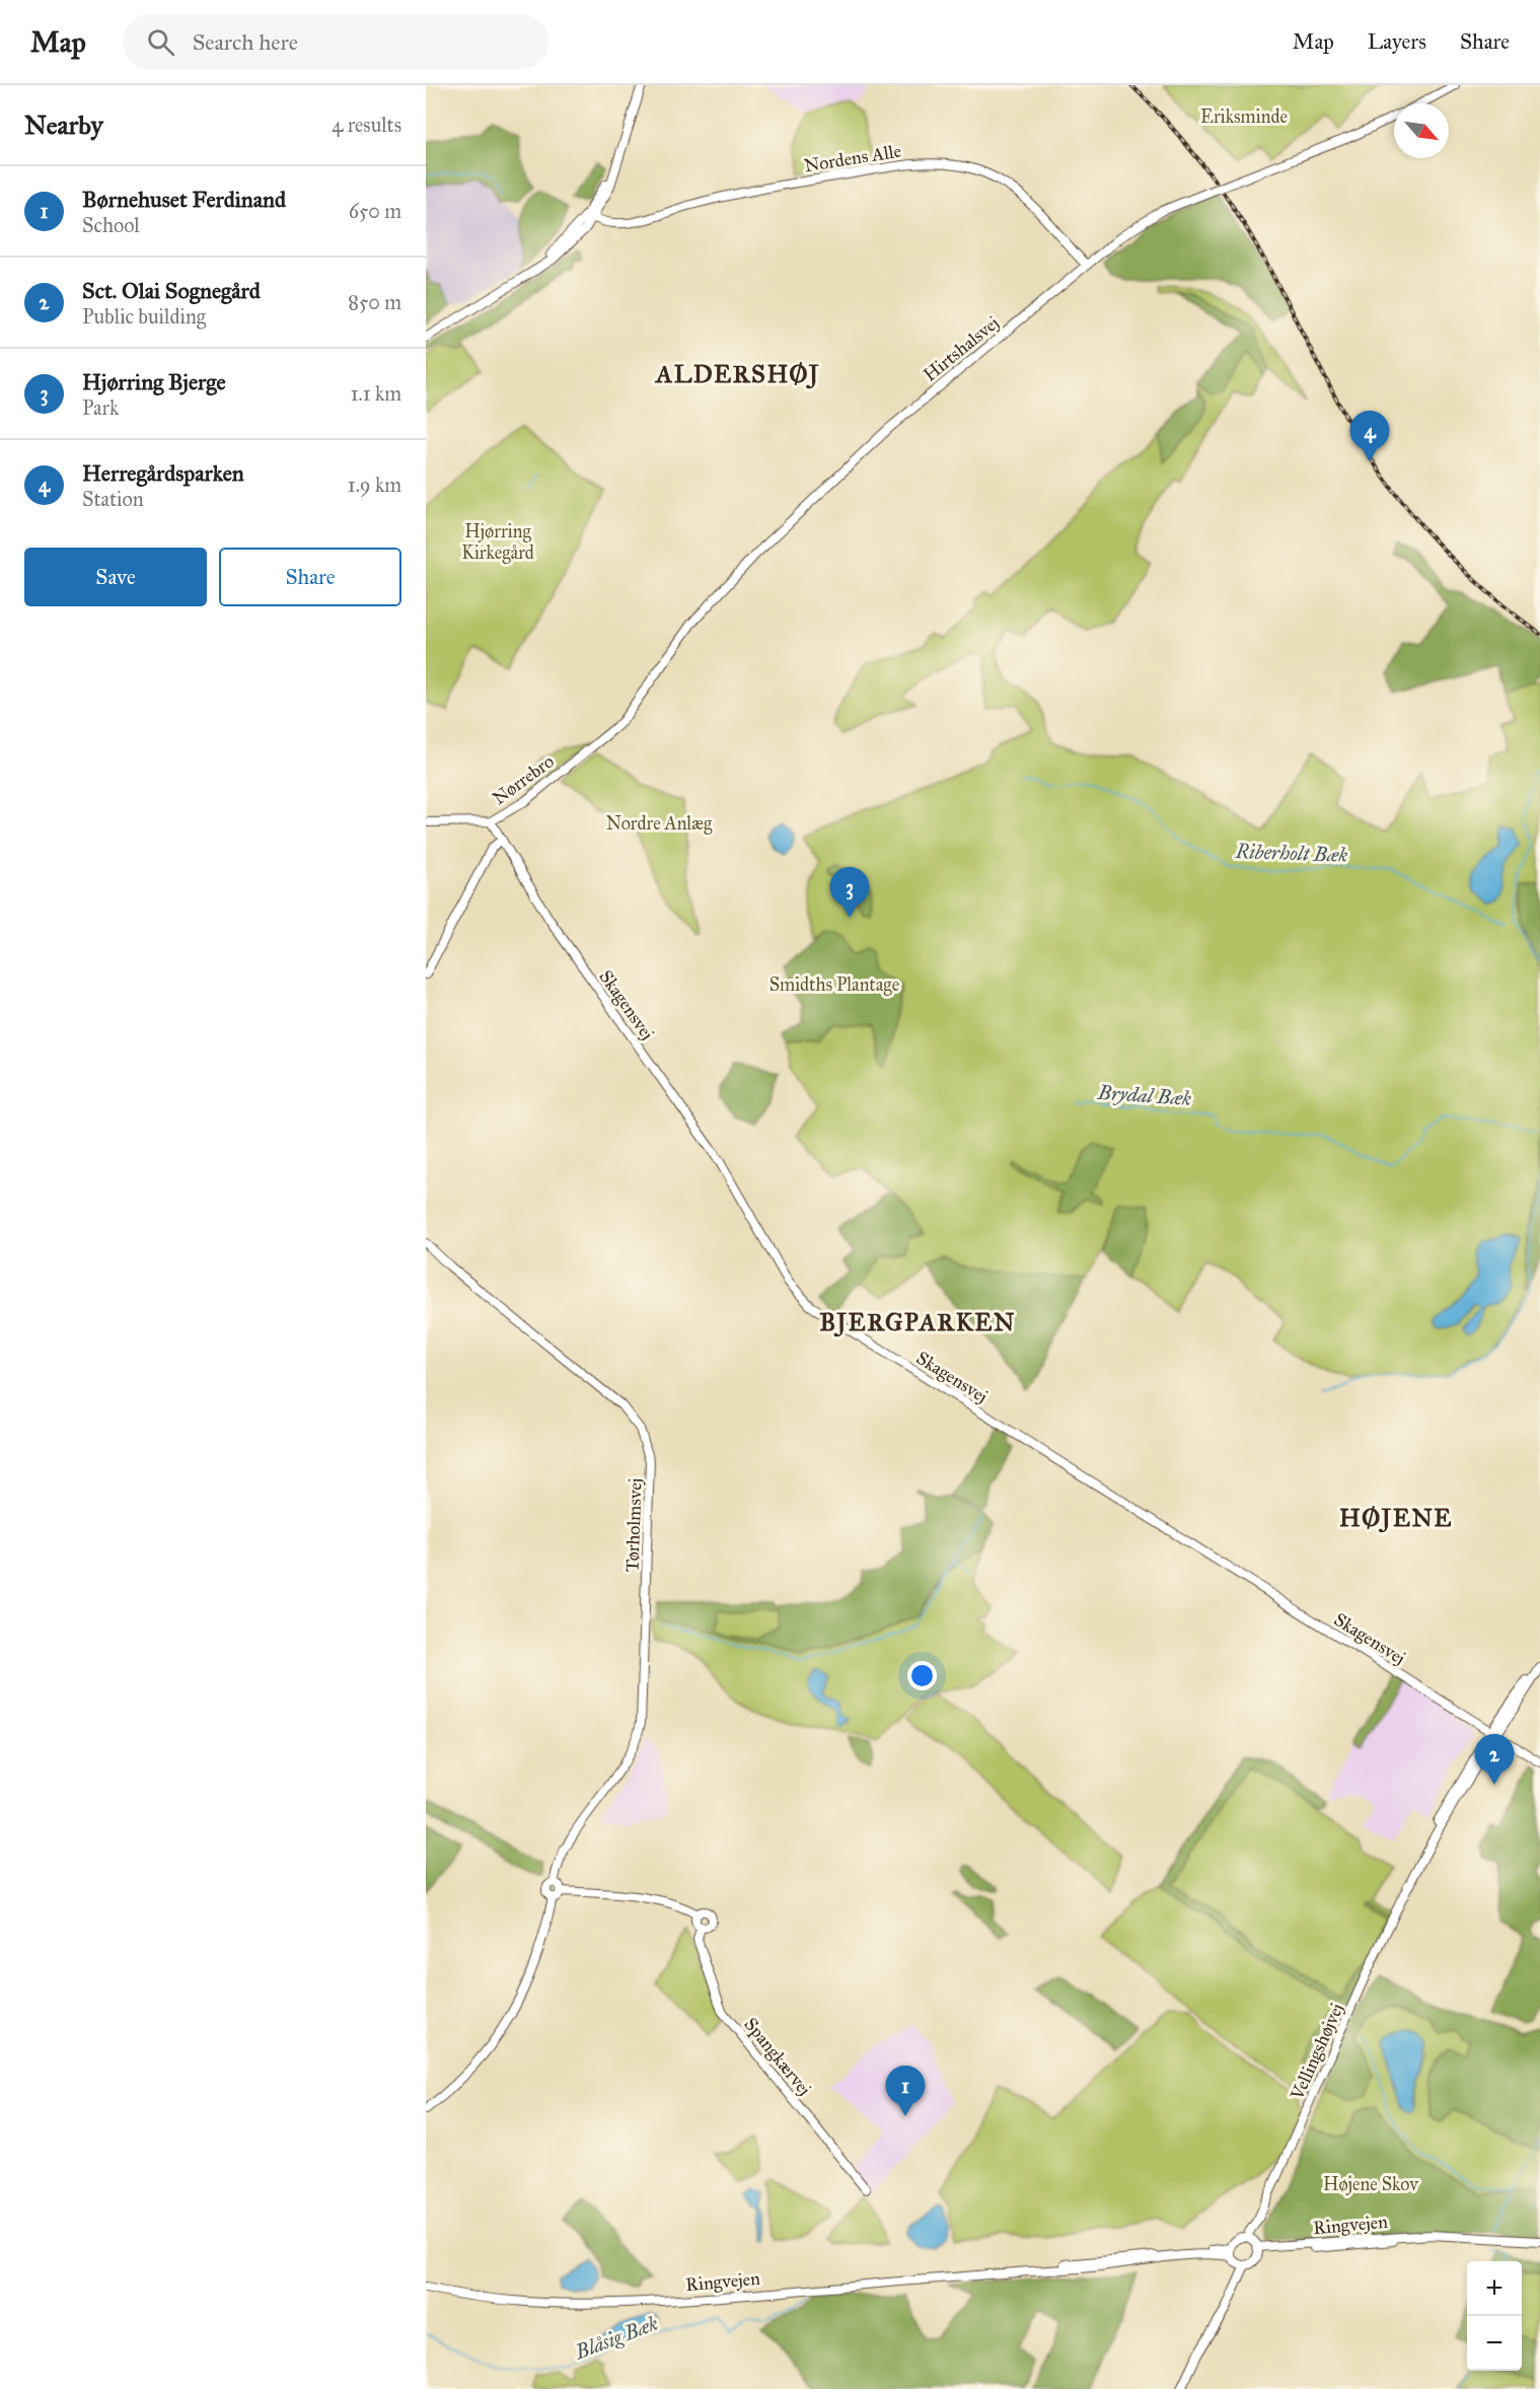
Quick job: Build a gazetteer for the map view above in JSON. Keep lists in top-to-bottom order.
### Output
{
  "streets": {
    "street": [
      "Nordens Alle",
      "Hirtshalsvej",
      "Nørrebro",
      "Skagensvej",
      "Tørholmsvej",
      "Vellingshøjvej",
      "Spangkærvej",
      "Ringvejen"
    ]
  },
  "crossings": [
    ["Nordens Alle", "Hirtshalsvej"],
    ["Hirtshalsvej", "Nørrebro"],
    ["Nørrebro", "Skagensvej"],
    ["Skagensvej", "Vellingshøjvej"],
    ["Vellingshøjvej", "Ringvejen"]
  ],
  "districts": ["ALDERSHØJ", "BJERGPARKEN", "HØJENE"],
  "water": ["Riberholt Bæk", "Brydal Bæk", "Blåsig Bæk"],
  "parks": [
    "Eriksminde",
    "Hjørring Kirkegård",
    "Nordre Anlæg",
    "Smidths Plantage",
    "Højene Skov"
  ],
  "north": "bottom right",
  "page": {
    "header": "Map",
    "search": "Search here",
    "nav": ["Map", "Layers", "Share"],
    "heading": ["Nearby", "4 results"],
    "list": [
      {
        "mark": "1",
        "name": "Børnehuset Ferdinand",
        "note": "School",
        "value": "650 m"
      },
      {
        "mark": "2",
        "name": "Sct. Olai Sognegård",
        "note": "Public building",
        "value": "850 m"
      },
      {
        "mark": "3",
        "name": "Hjørring Bjerge",
        "note": "Park",
        "value": "1.1 km"
      },
      {
        "mark": "4",
        "name": "Herregårdsparken",
        "note": "Station",
        "value": "1.9 km"
      }
    ],
    "pins": [
      "4",
      "3",
      "2",
      "1"
    ],
    "buttons": ["Save", "Share"],
    "map_buttons": ["+", "−"]
  }
}
